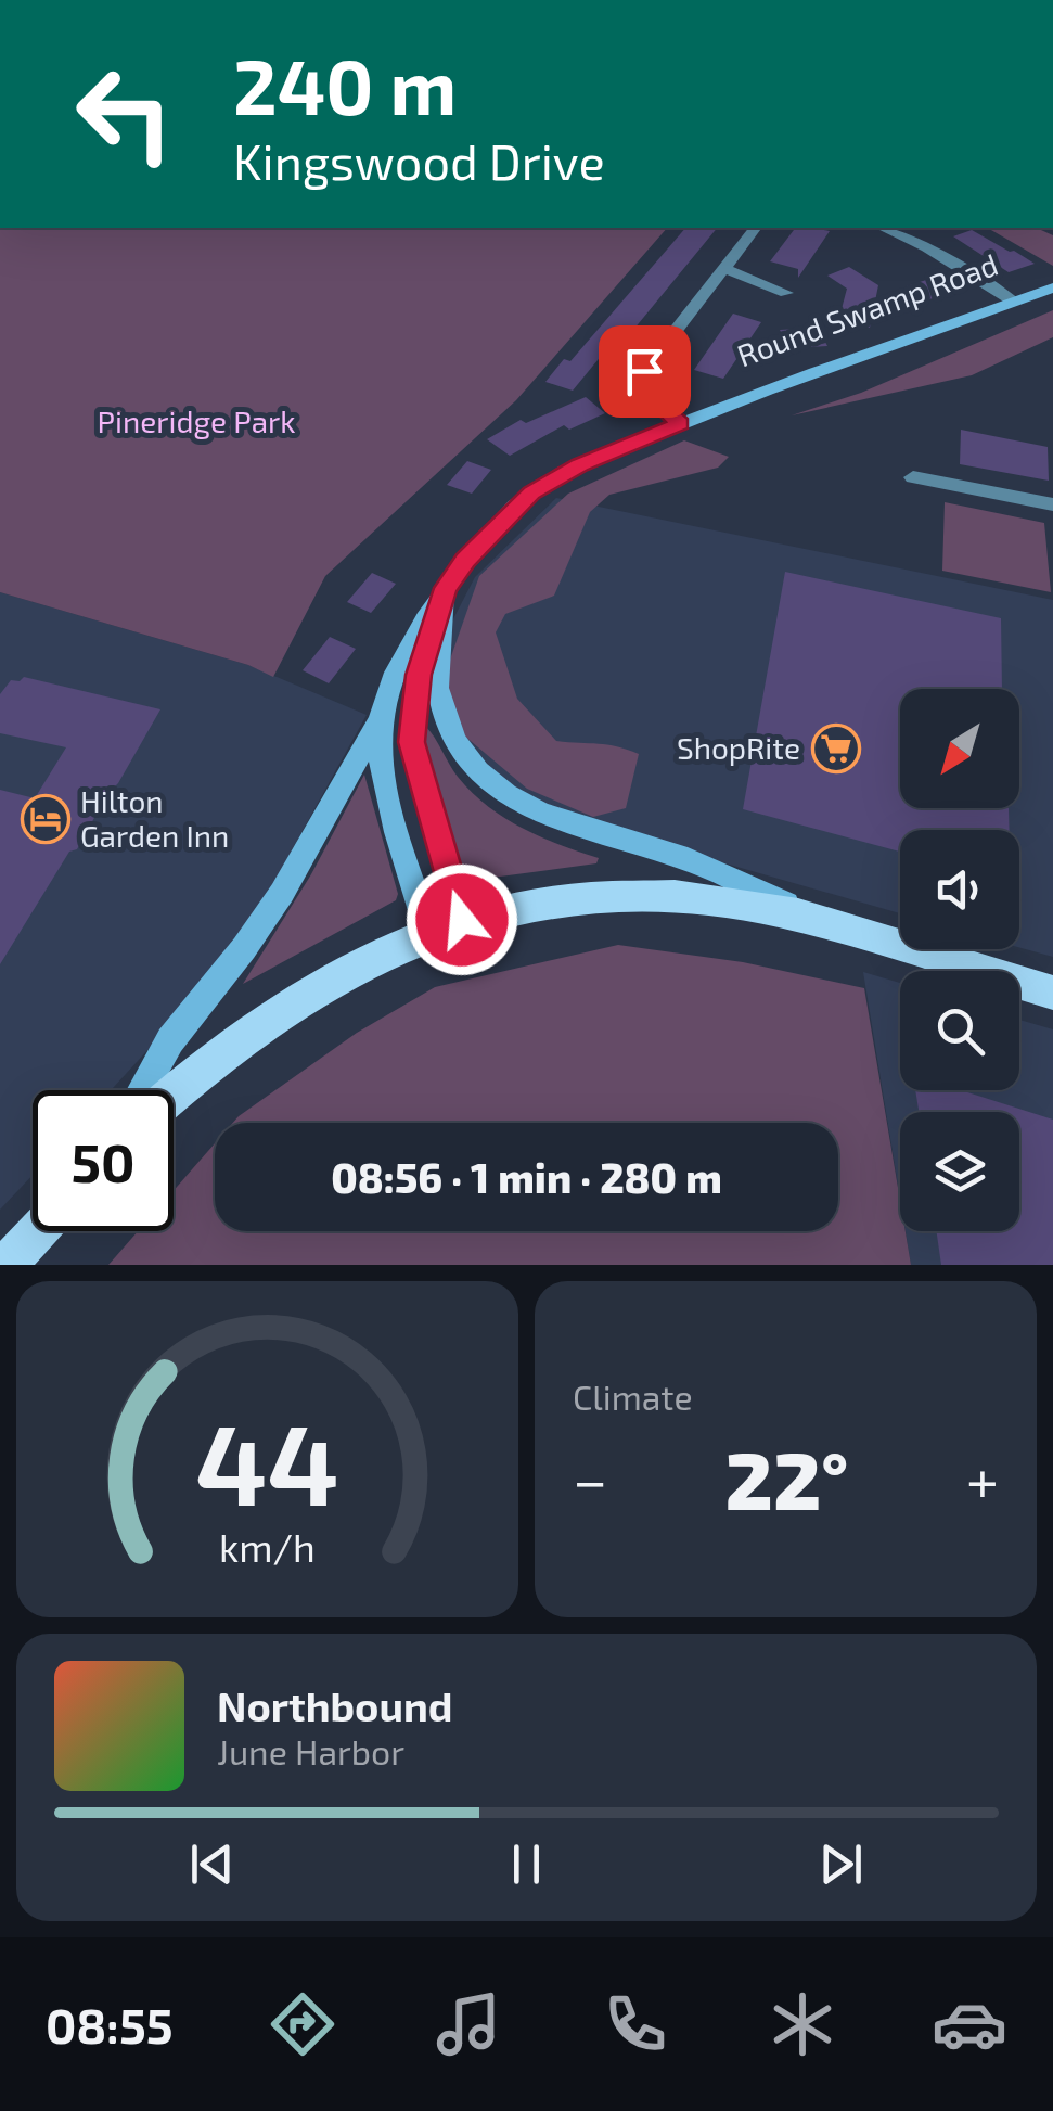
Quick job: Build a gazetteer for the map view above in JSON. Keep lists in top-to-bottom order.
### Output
{
  "streets": {
    "main road": ["Round Swamp Road"]
  },
  "parks": ["Pineridge Park"],
  "places": {
    "supermarket": ["ShopRite"],
    "hotel": ["Hilton Garden Inn"]
  },
  "north": "bottom left",
  "page": {
    "turn": ["240 m", "Kingswood Drive"],
    "limit": "50",
    "trip": "08:56 · 1 min · 280 m",
    "tile": "Climate",
    "heat": ["−", "22°", "+"],
    "song": ["Northbound", "June Harbor"],
    "tabs": "08:55",
    "gauge": ["44", "km/h"]
  }
}
